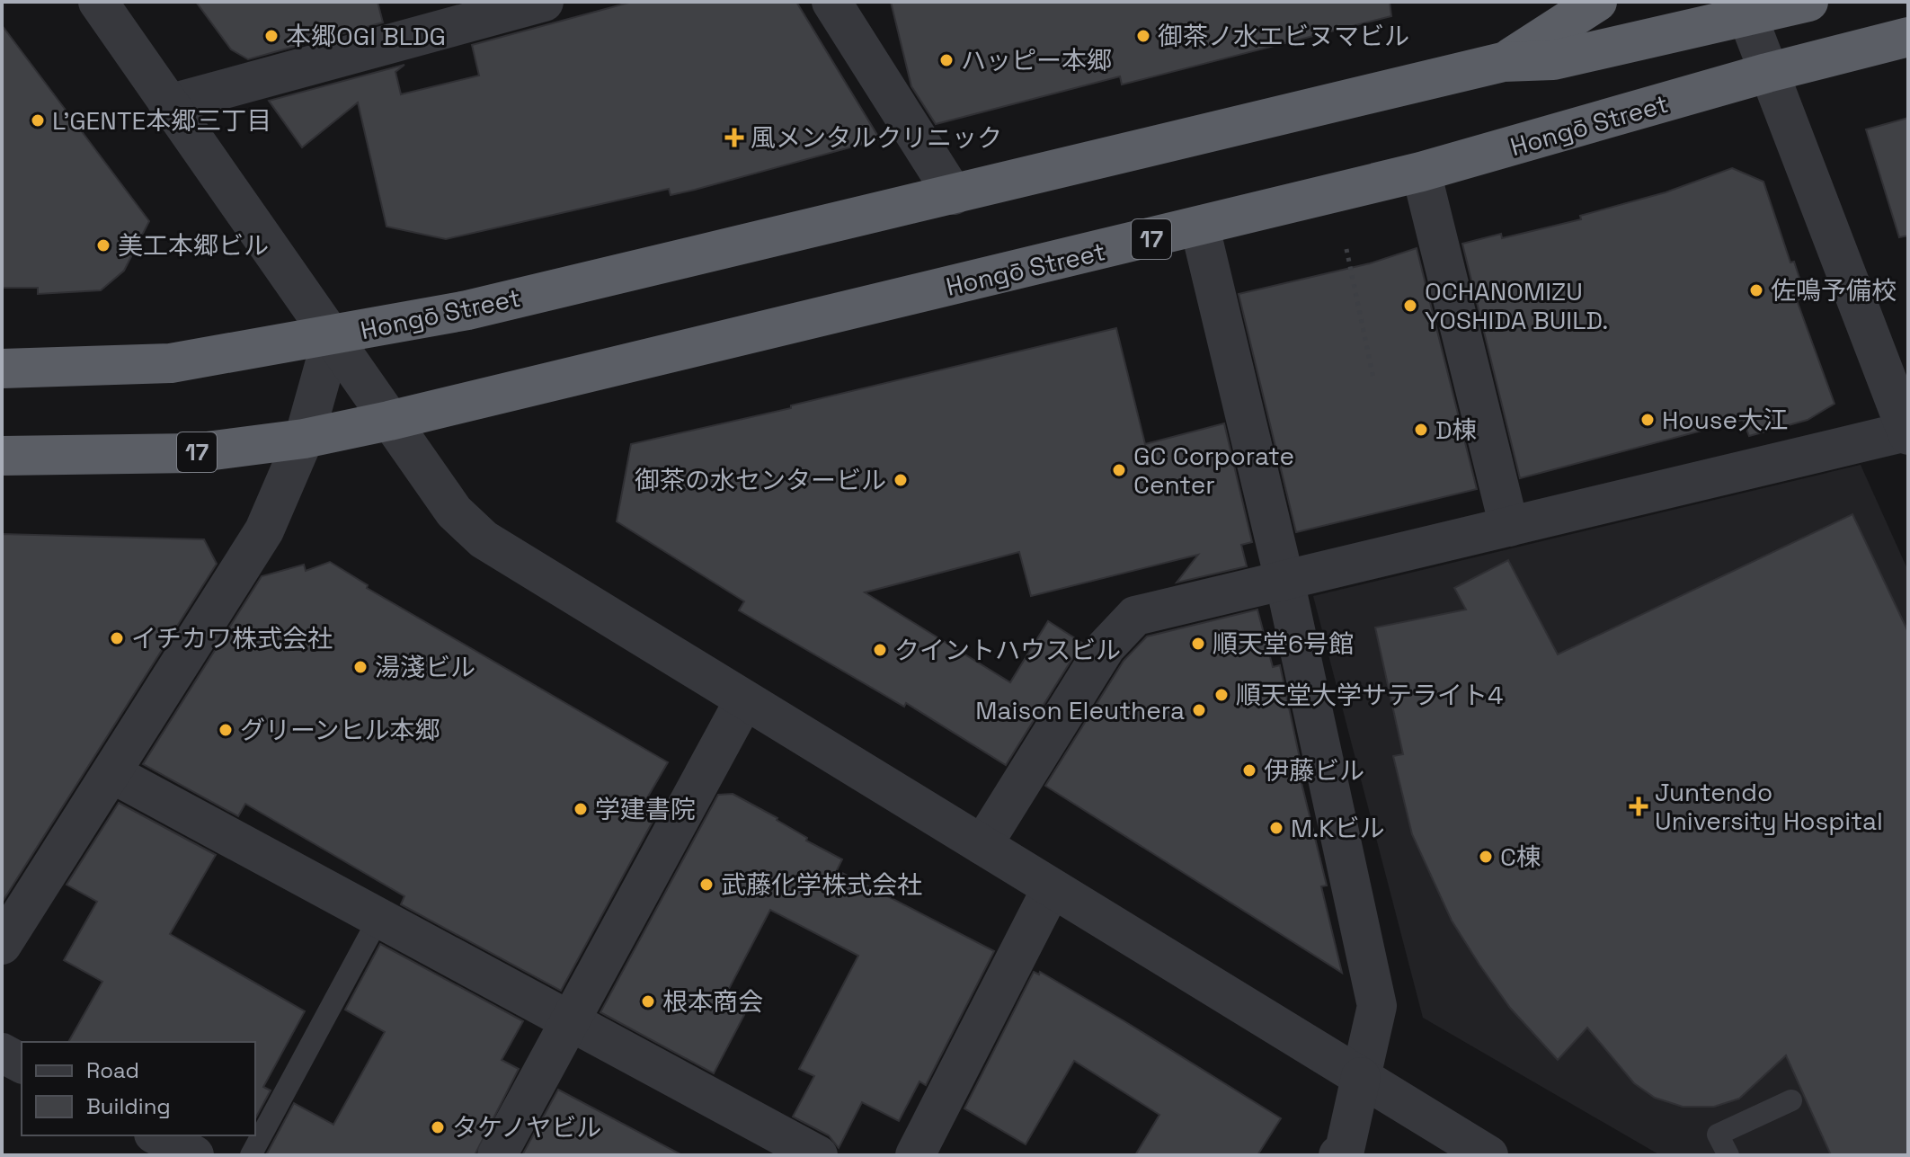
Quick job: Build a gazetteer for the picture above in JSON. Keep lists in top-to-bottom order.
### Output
{
  "streets": {
    "highway": ["Hongō Street", "17"]
  },
  "crossings": [
    ["Hongō Street", "17"]
  ],
  "places": {
    "other": [
      "本郷OGI BLDG",
      "御茶ノ水エビヌマビル",
      "ハッピー本郷",
      "L’GENTE本郷三丁目",
      "美工本郷ビル",
      "佐鳴予備校",
      "OCHANOMIZU YOSHIDA BUILD.",
      "House大江",
      "D棟",
      "GC Corporate Center",
      "御茶の水センタービル",
      "イチカワ株式会社",
      "順天堂6号館",
      "クイントハウスビル",
      "湯淺ビル",
      "順天堂大学サテライト4",
      "Maison Eleuthera",
      "グリーンヒル本郷",
      "伊藤ビル",
      "学建書院",
      "M.Kビル",
      "C棟",
      "武藤化学株式会社",
      "根本商会",
      "タケノヤビル"
    ],
    "health": ["風メンタルクリニック", "Juntendo University Hospital"]
  },
  "legend": ["Road", "Building"]
}
